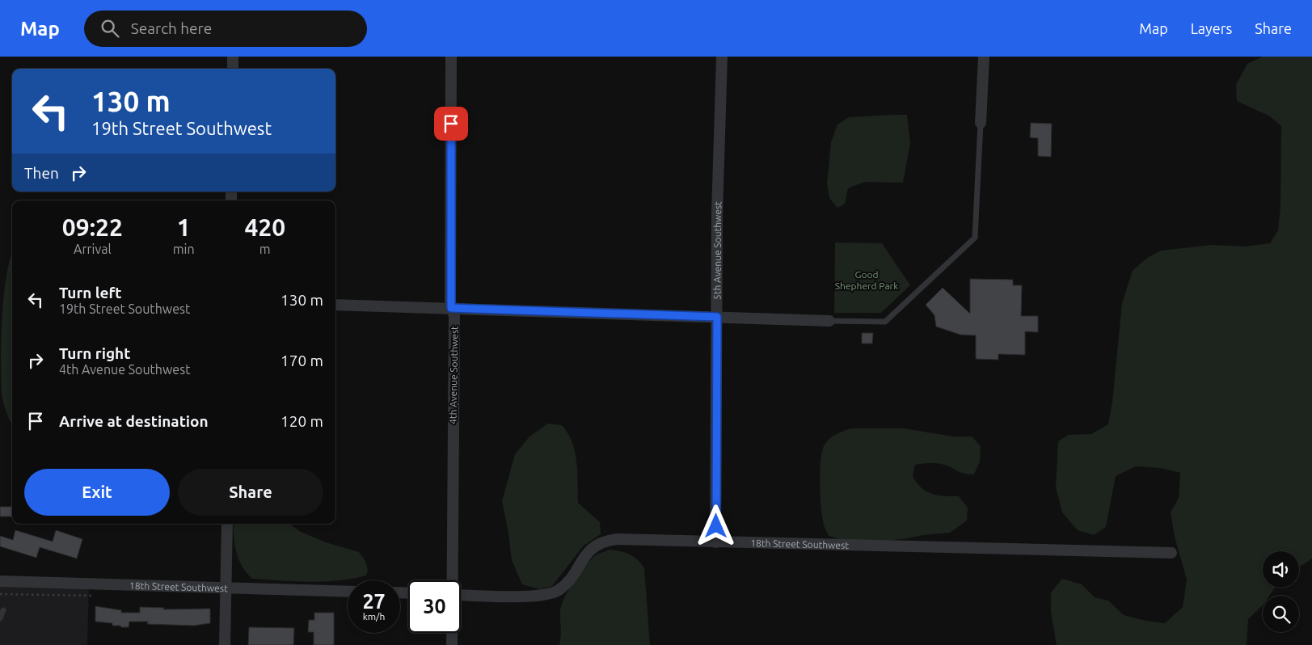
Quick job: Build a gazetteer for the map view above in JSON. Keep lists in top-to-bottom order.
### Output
{
  "streets": {
    "street": ["5th Avenue Southwest", "4th Avenue Southwest", "18th Street Southwest"]
  },
  "crossings": [
    ["5th Avenue Southwest", "18th Street Southwest"]
  ],
  "parks": ["Good Shepherd Park"],
  "page": {
    "header": "Map",
    "search": "Search here",
    "nav": ["Map", "Layers", "Share"],
    "turn": ["130 m", "19th Street Southwest"],
    "then": "Then",
    "eta": [
      "09:22",
      "Arrival",
      "1",
      "min",
      "420",
      "m"
    ],
    "list": [
      {
        "name": "Turn left",
        "note": "19th Street Southwest",
        "value": "130 m"
      },
      {
        "name": "Turn right",
        "note": "4th Avenue Southwest",
        "value": "170 m"
      },
      {
        "name": "Arrive at destination",
        "value": "120 m"
      }
    ],
    "buttons": ["Exit", "Share"],
    "speed": "27 km/h",
    "limit": "30"
  }
}
